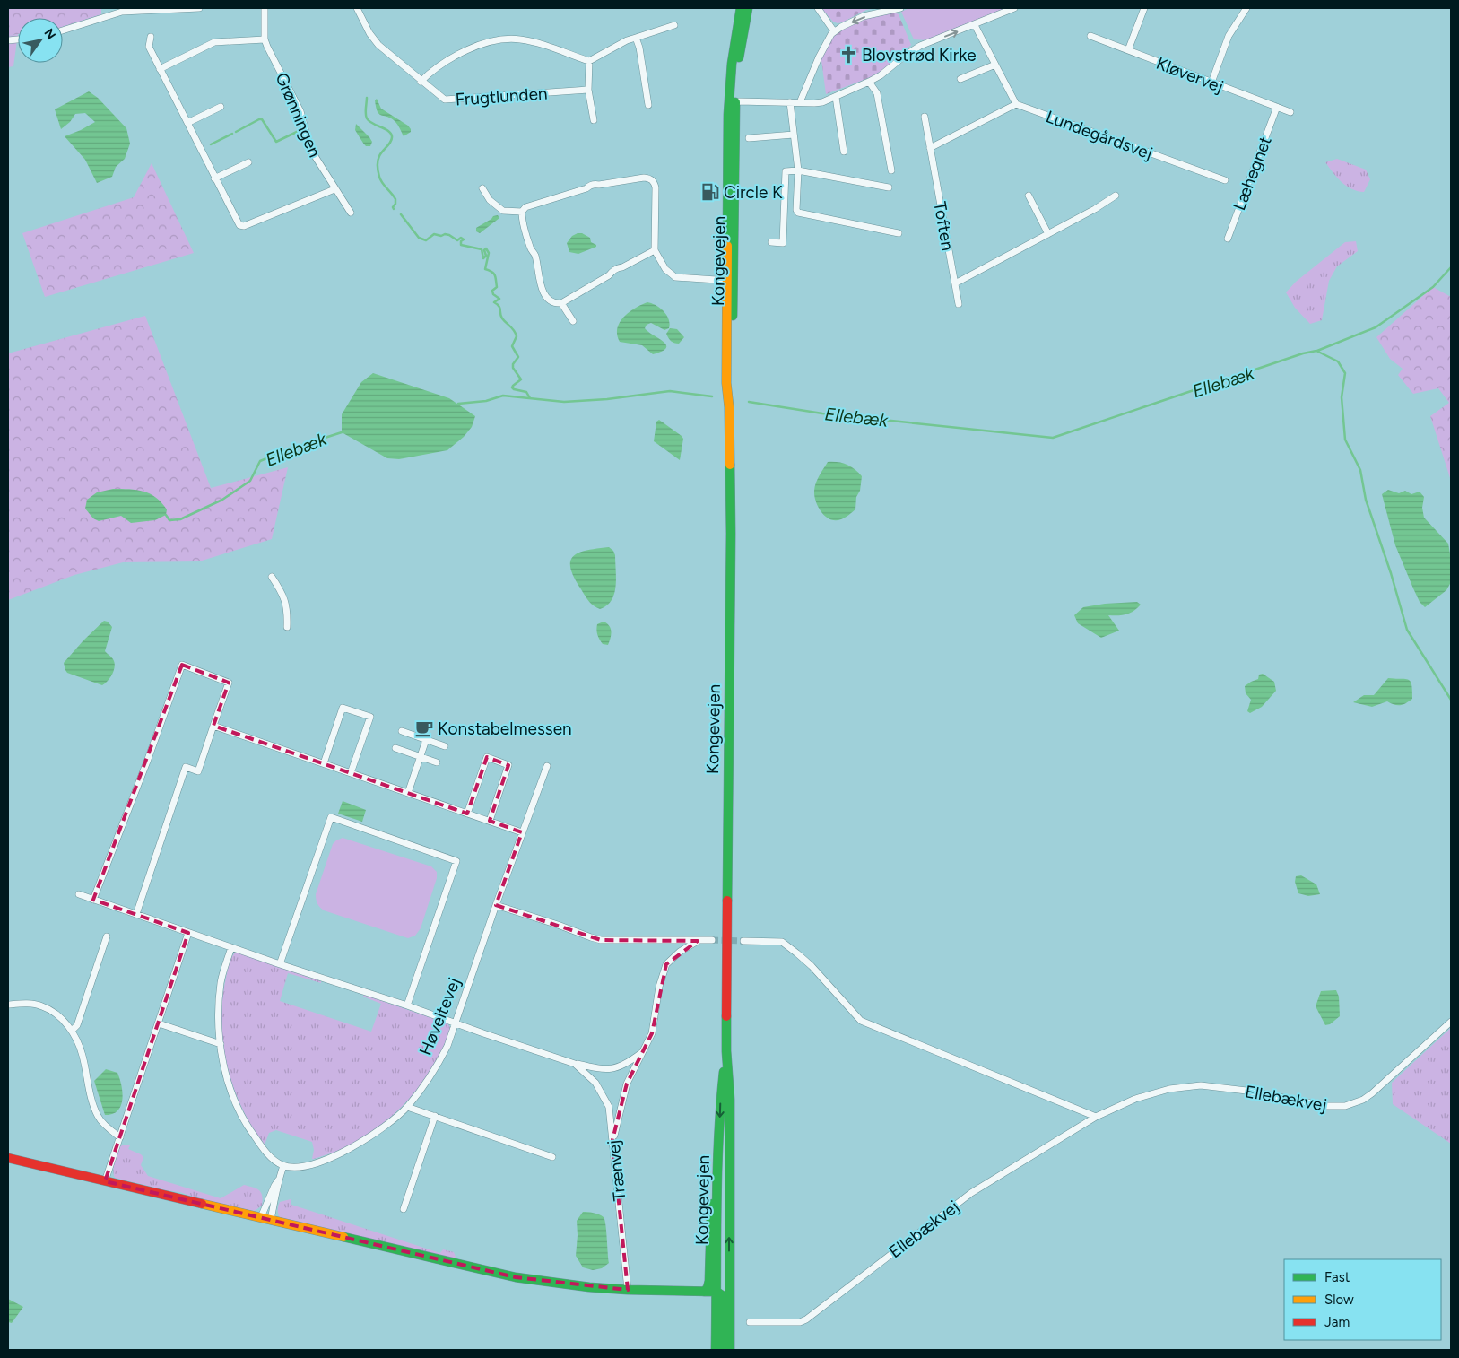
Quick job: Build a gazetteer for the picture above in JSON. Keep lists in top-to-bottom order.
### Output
{
  "streets": {
    "main road": ["Kongevejen"],
    "street": [
      "Kløvervej",
      "Frugtlunden",
      "Grønningen",
      "Lundegårdsvej",
      "Læhegnet",
      "Toften",
      "Høveltevej",
      "Ellebækvej",
      "Trænvej"
    ]
  },
  "crossings": [
    ["Kløvervej", "Læhegnet"],
    ["Høveltevej", "Trænvej"]
  ],
  "water": ["Ellebæk"],
  "places": {
    "church": ["Blovstrød Kirke"],
    "fuel station": ["Circle K"],
    "cafe": ["Konstabelmessen"]
  },
  "legend": ["Fast", "Slow", "Jam"],
  "north": "top right"
}
